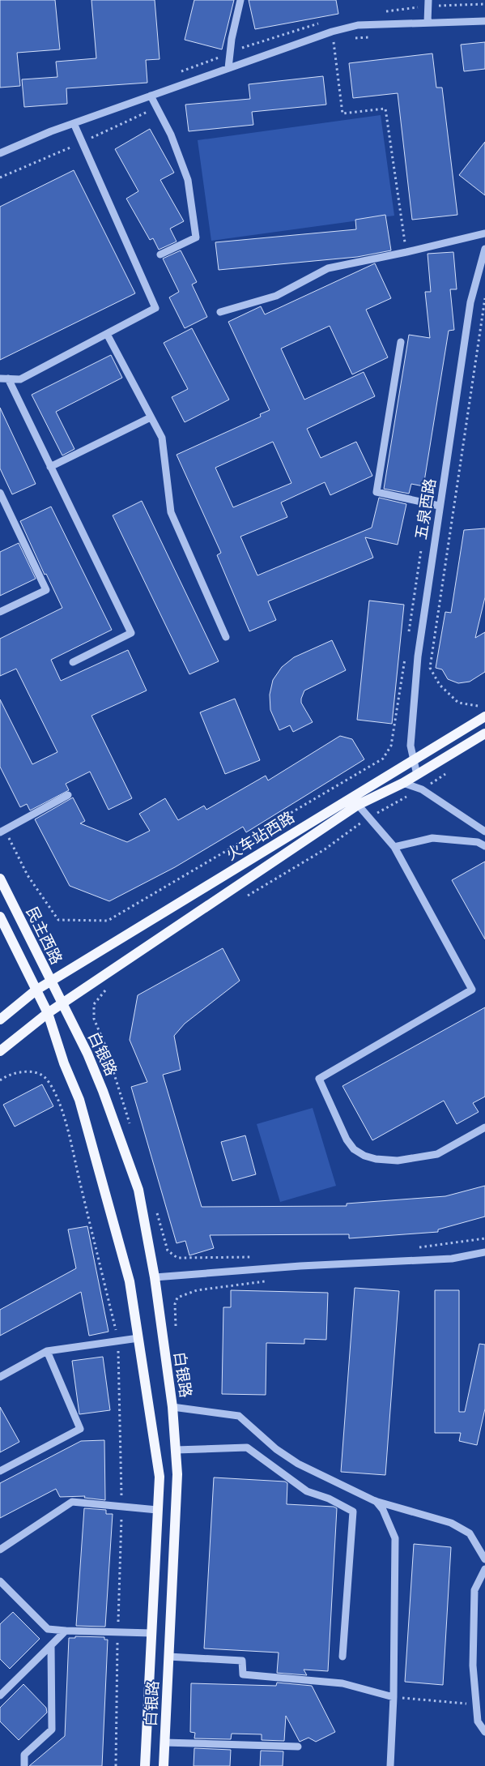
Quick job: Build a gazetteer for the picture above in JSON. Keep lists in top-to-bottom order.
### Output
{
  "streets": {
    "main road": ["火车站西路", "民主西路", "白银路"],
    "street": ["五泉西路"]
  },
  "crossings": [
    ["五泉西路", "火车站西路"],
    ["火车站西路", "民主西路"],
    ["火车站西路", "白银路"],
    ["民主西路", "白银路"]
  ]
}
